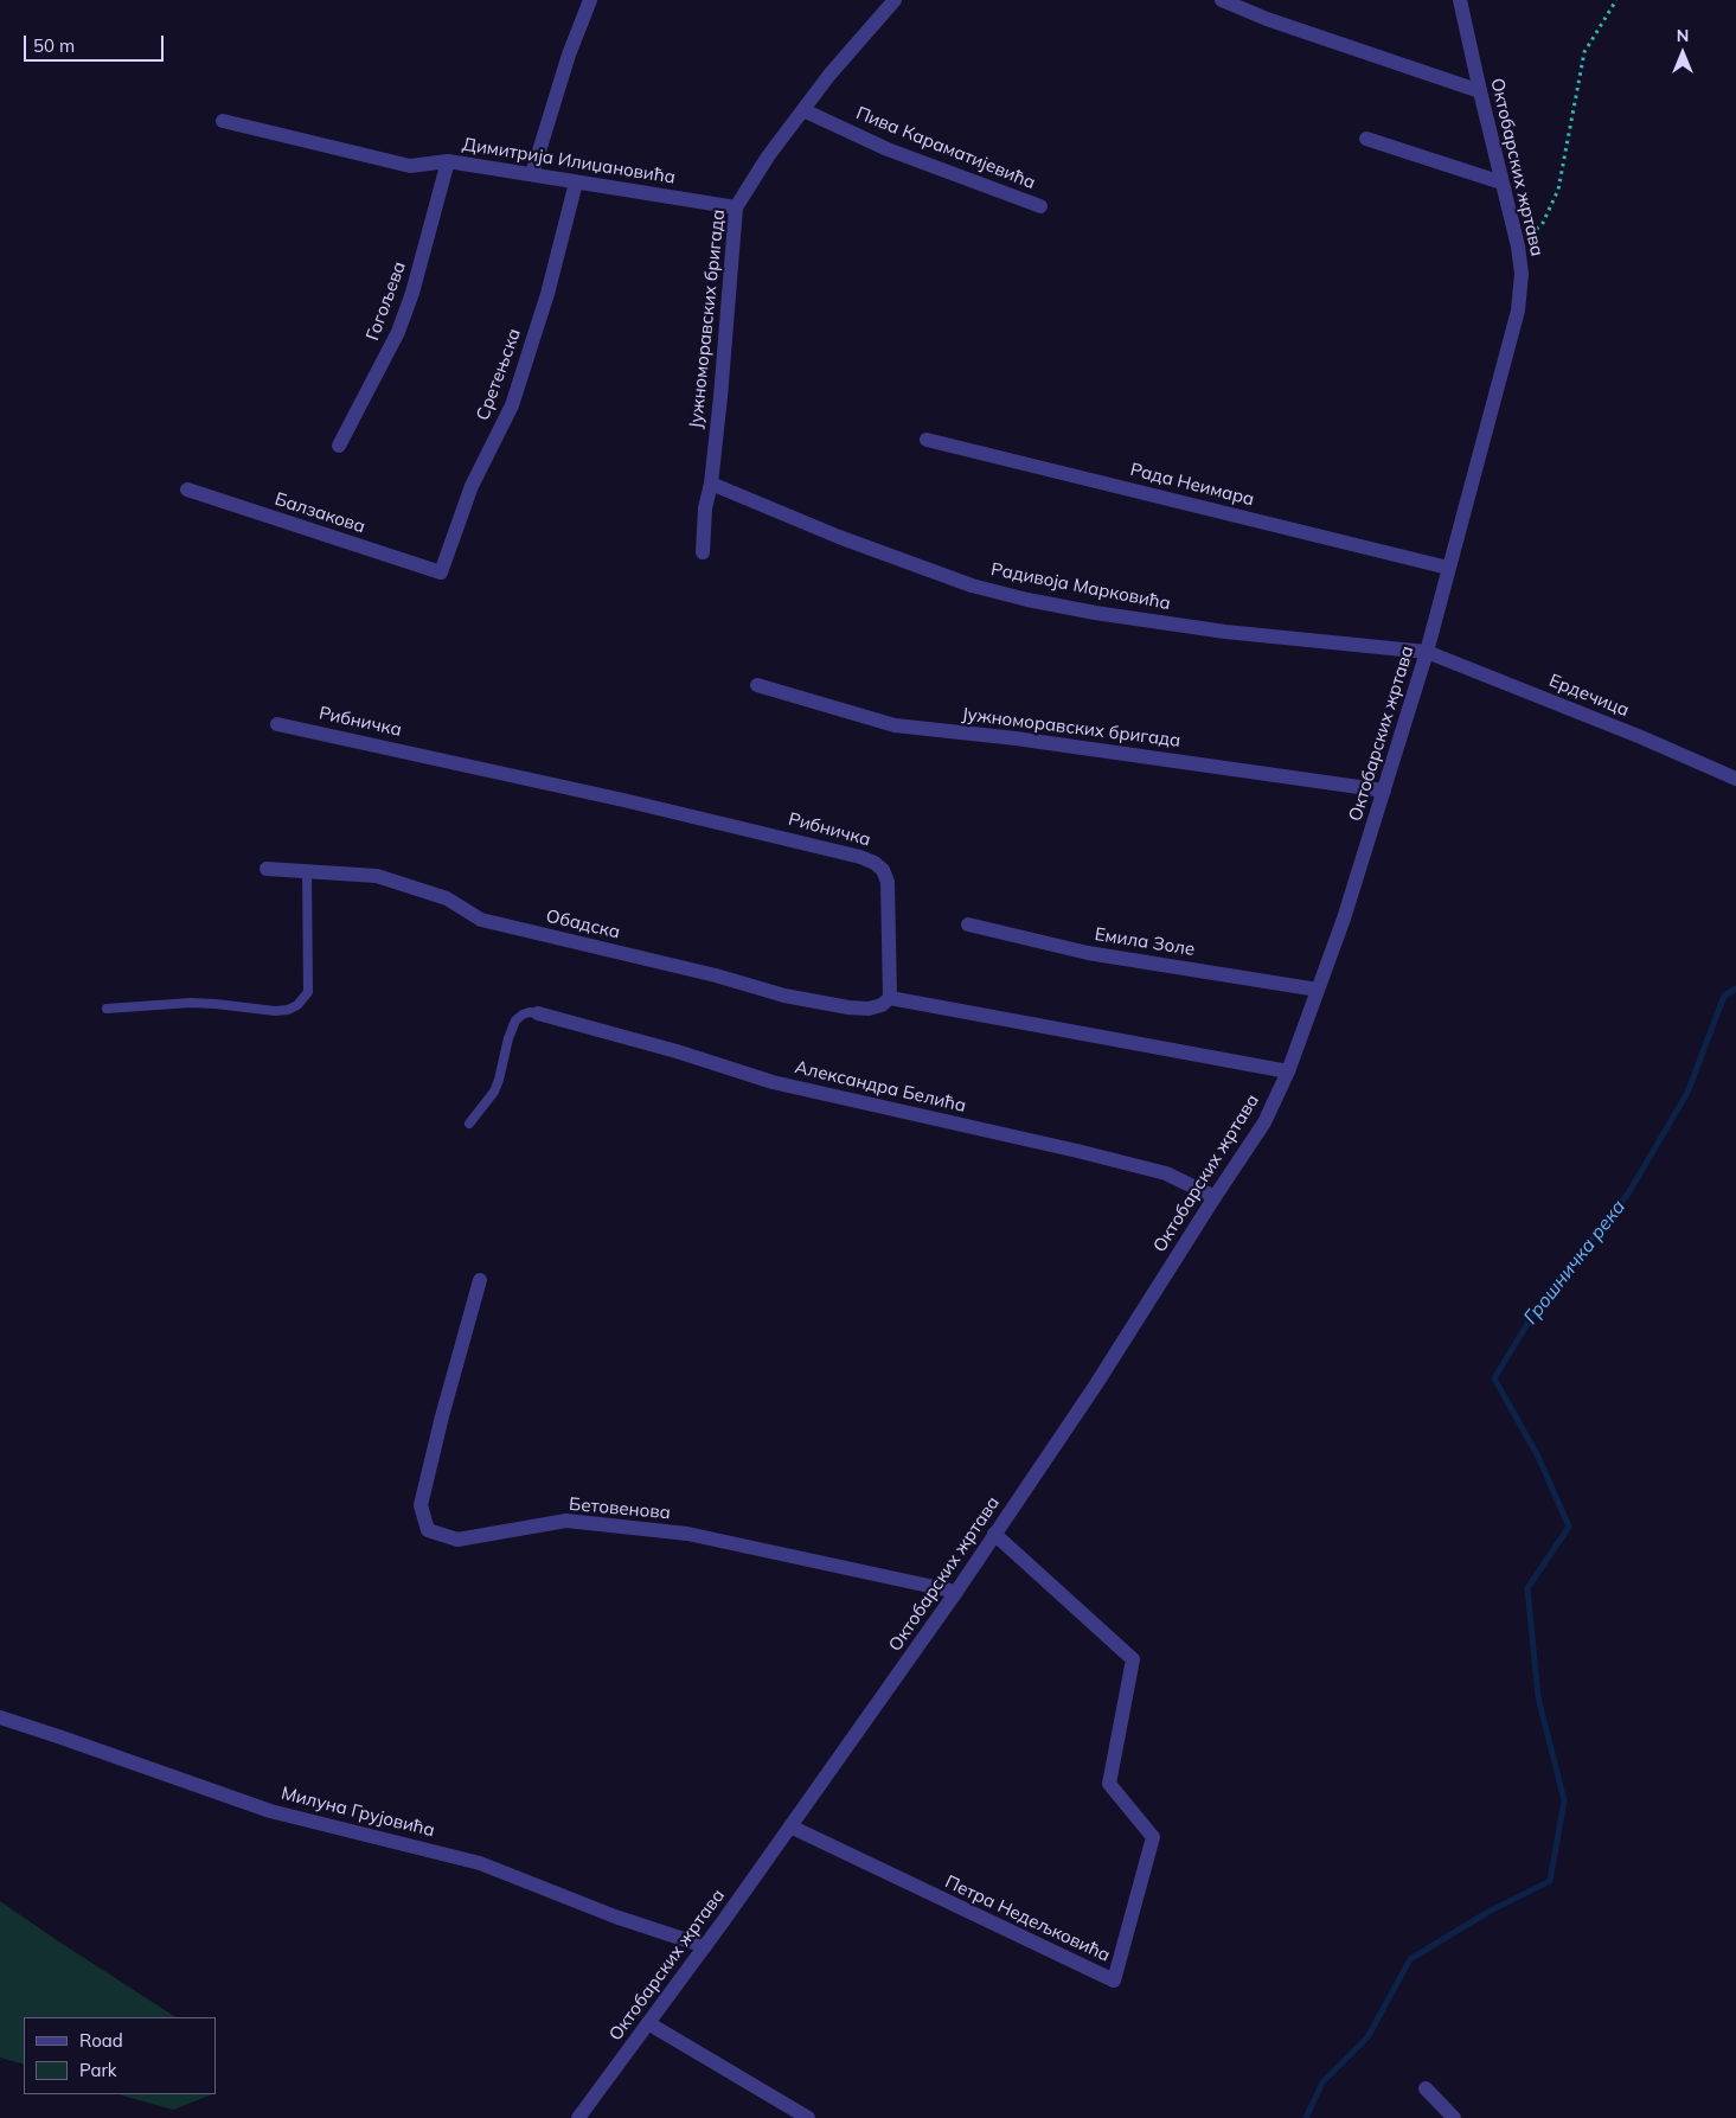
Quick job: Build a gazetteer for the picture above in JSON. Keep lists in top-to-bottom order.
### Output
{
  "streets": {
    "street": [
      "Пива Караматијевића",
      "Димитрија Илиџановића",
      "Октобарских жртава",
      "Гогољева",
      "Јужноморавских бригада",
      "Сретењска",
      "Рада Неимара",
      "Балзакова",
      "Радивоја Марковића",
      "Ердечица",
      "Рибничка",
      "Обадска",
      "Емила Золе",
      "Александра Белића",
      "Бетовенова",
      "Милуна Грујовића",
      "Петра Недељковића"
    ]
  },
  "crossings": [
    ["Пива Караматијевића", "Јужноморавских бригада"],
    ["Димитрија Илиџановића", "Гогољева"],
    ["Димитрија Илиџановића", "Јужноморавских бригада"],
    ["Димитрија Илиџановића", "Сретењска"],
    ["Октобарских жртава", "Јужноморавских бригада"],
    ["Октобарских жртава", "Рада Неимара"],
    ["Октобарских жртава", "Радивоја Марковића"],
    ["Октобарских жртава", "Ердечица"],
    ["Октобарских жртава", "Емила Золе"],
    ["Октобарских жртава", "Александра Белића"],
    ["Октобарских жртава", "Бетовенова"],
    ["Октобарских жртава", "Милуна Грујовића"],
    ["Октобарских жртава", "Петра Недељковића"],
    ["Јужноморавских бригада", "Радивоја Марковића"],
    ["Сретењска", "Балзакова"],
    ["Радивоја Марковића", "Ердечица"],
    ["Рибничка", "Обадска"]
  ],
  "water": ["Грошничка река"],
  "legend": ["Road", "Park"],
  "scale_bar": "50 m",
  "north": "top"
}
